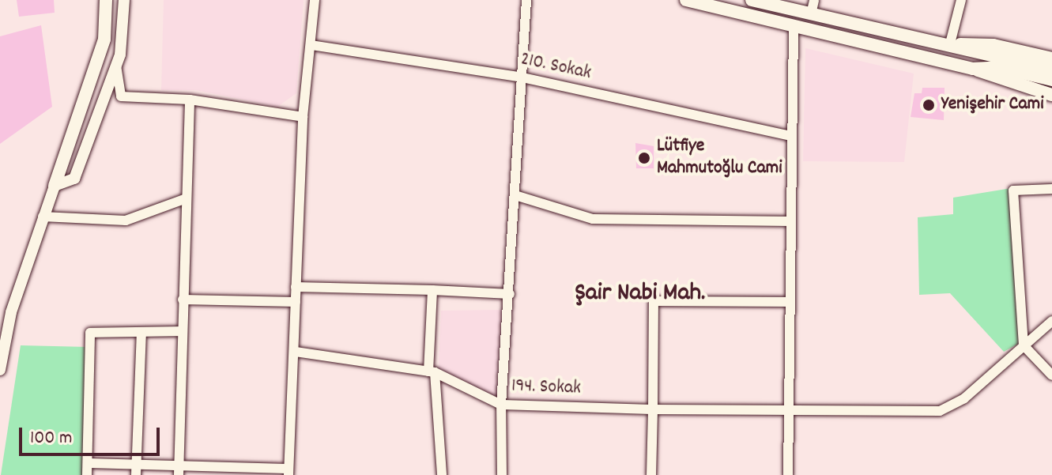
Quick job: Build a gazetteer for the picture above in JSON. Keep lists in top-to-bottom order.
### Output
{
  "streets": {
    "street": ["210. Sokak", "194. Sokak"]
  },
  "districts": ["Şair Nabi Mah."],
  "places": ["Yenişehir Cami", "Lütfiye Mahmutoğlu Cami"],
  "scale_bar": "100 m"
}
